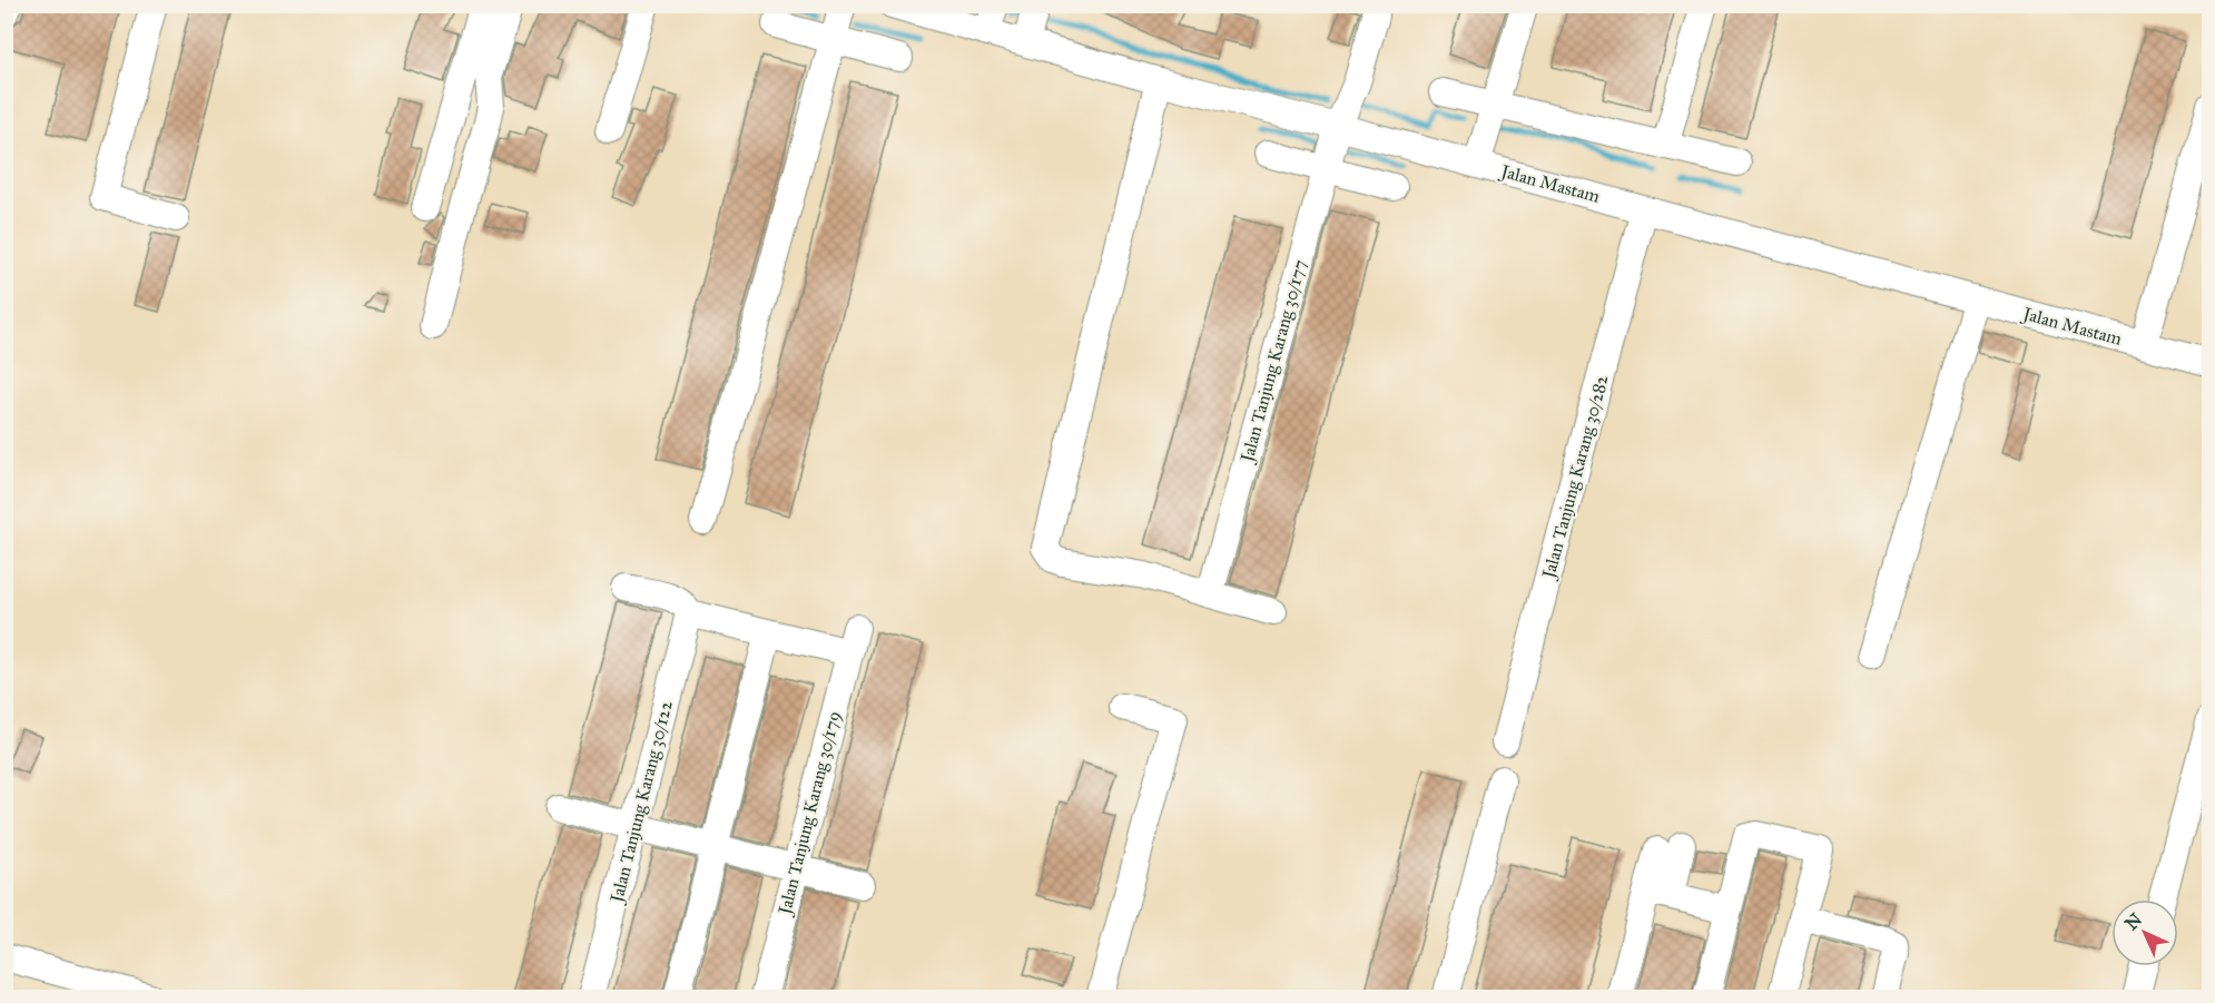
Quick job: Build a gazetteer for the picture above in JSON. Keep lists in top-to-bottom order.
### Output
{
  "streets": {
    "street": [
      "Jalan Mastam",
      "Jalan Tanjung Karang 30/177",
      "Jalan Tanjung Karang 30/282",
      "Jalan Tanjung Karang 30/122",
      "Jalan Tanjung Karang 30/179"
    ]
  },
  "crossings": [
    ["Jalan Mastam", "Jalan Tanjung Karang 30/177"],
    ["Jalan Mastam", "Jalan Tanjung Karang 30/282"]
  ],
  "north": "top left"
}
